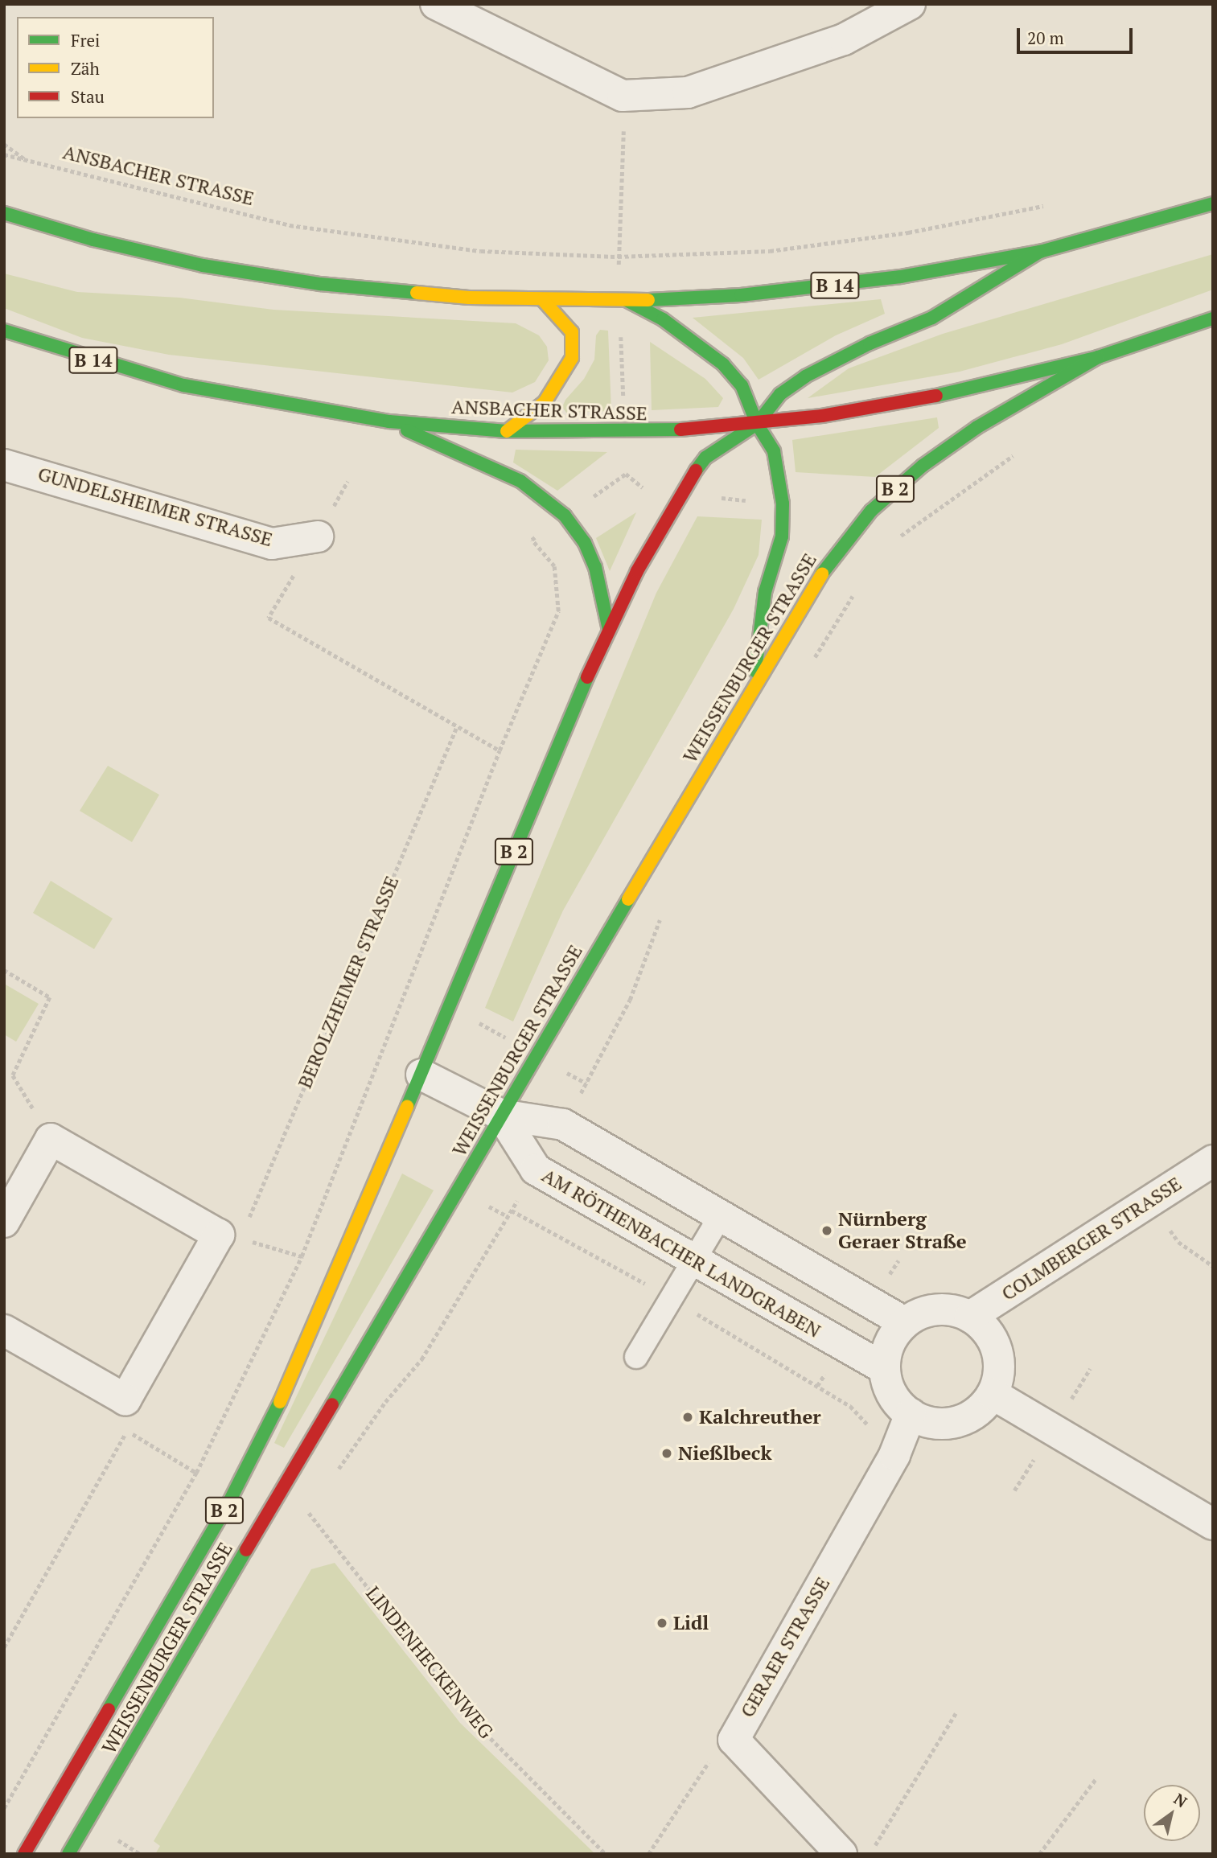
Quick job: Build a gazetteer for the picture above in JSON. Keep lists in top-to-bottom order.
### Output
{
  "streets": {
    "main road": [
      "ANSBACHER STRASSE",
      "B 14",
      "B 2",
      "WEISSENBURGER STRASSE"
    ],
    "street": [
      "GUNDELSHEIMER STRASSE",
      "COLMBERGER STRASSE",
      "AM RÖTHENBACHER LANDGRABEN",
      "GERAER STRASSE"
    ],
    "path": ["BEROLZHEIMER STRASSE", "LINDENHECKENWEG"]
  },
  "crossings": [
    ["ANSBACHER STRASSE", "B 2"],
    ["ANSBACHER STRASSE", "WEISSENBURGER STRASSE"],
    ["B 14", "B 2"],
    ["B 2", "WEISSENBURGER STRASSE"],
    ["WEISSENBURGER STRASSE", "AM RÖTHENBACHER LANDGRABEN"],
    ["COLMBERGER STRASSE", "AM RÖTHENBACHER LANDGRABEN"],
    ["COLMBERGER STRASSE", "GERAER STRASSE"],
    ["AM RÖTHENBACHER LANDGRABEN", "GERAER STRASSE"]
  ],
  "places": [
    "Nürnberg Geraer Straße",
    "Kalchreuther",
    "Nießlbeck",
    "Lidl"
  ],
  "legend": ["Frei", "Zäh", "Stau"],
  "scale_bar": "20 m",
  "north": "top right"
}
